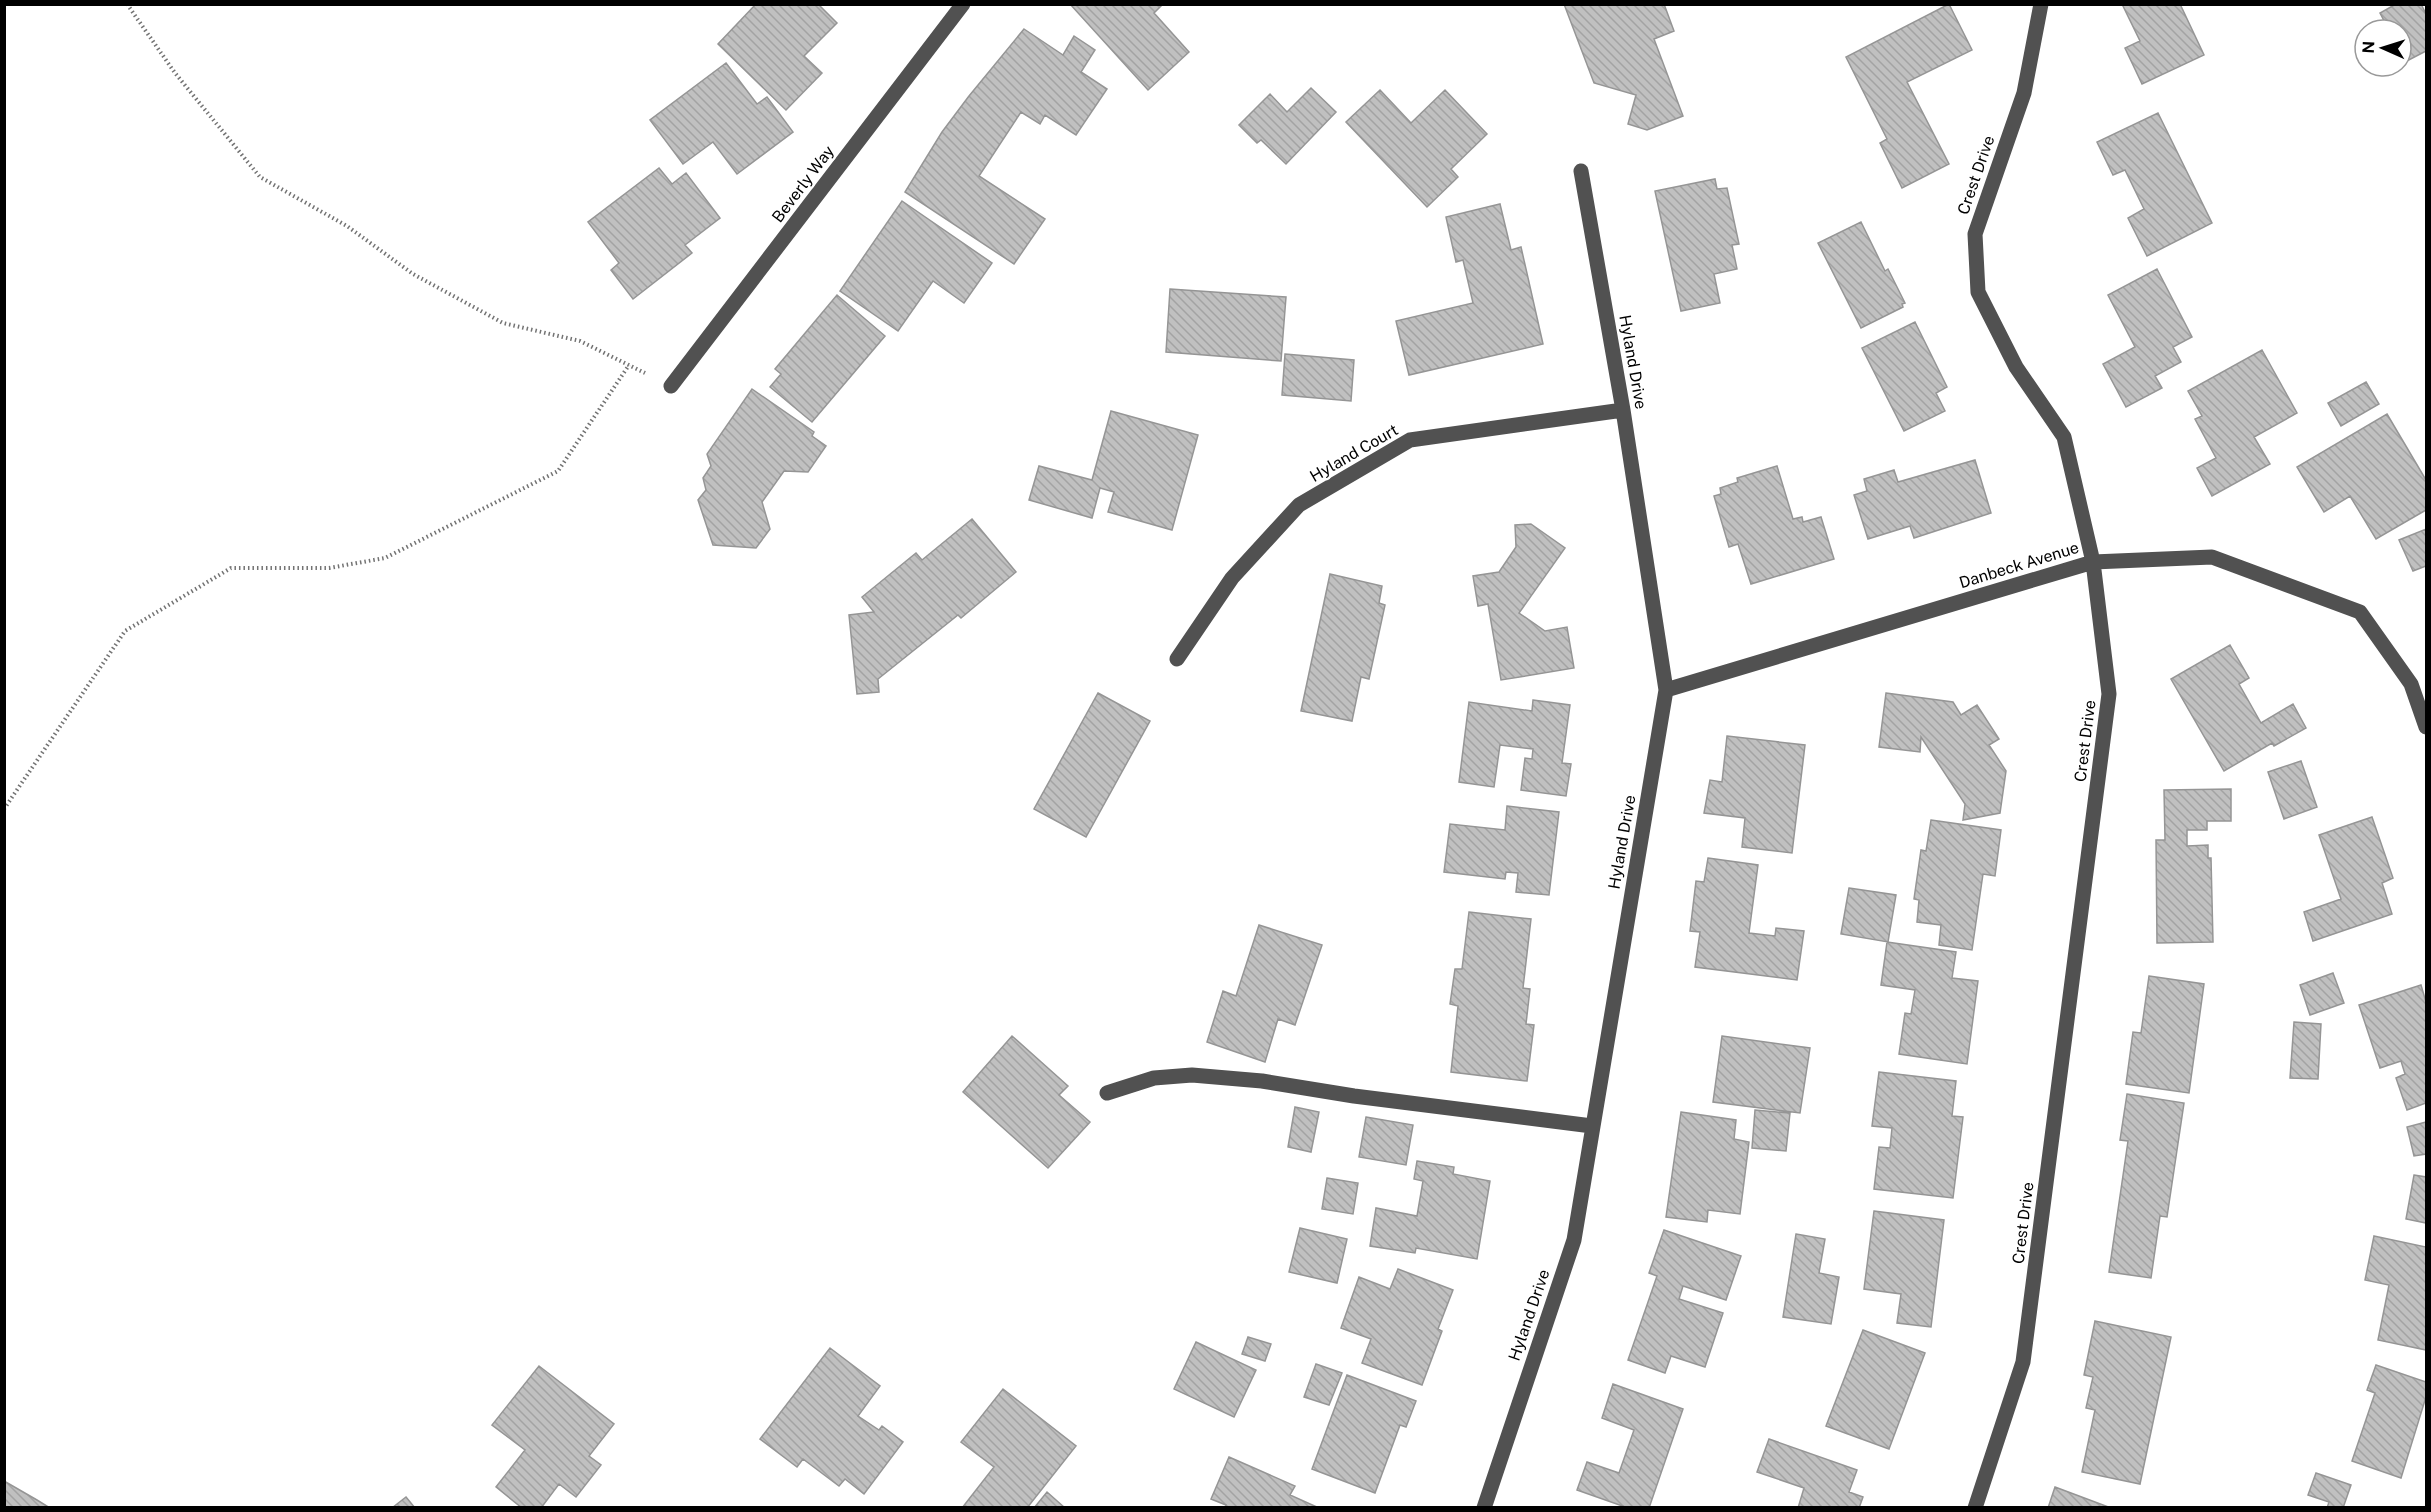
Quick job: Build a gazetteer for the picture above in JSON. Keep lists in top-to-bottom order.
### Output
{
  "streets": {
    "street": [
      "Crest Drive",
      "Beverly Way",
      "Hyland Drive",
      "Hyland Court",
      "Danbeck Avenue"
    ]
  },
  "crossings": [
    ["Crest Drive", "Danbeck Avenue"],
    ["Hyland Drive", "Hyland Court"],
    ["Hyland Drive", "Danbeck Avenue"]
  ],
  "north": "left"
}
